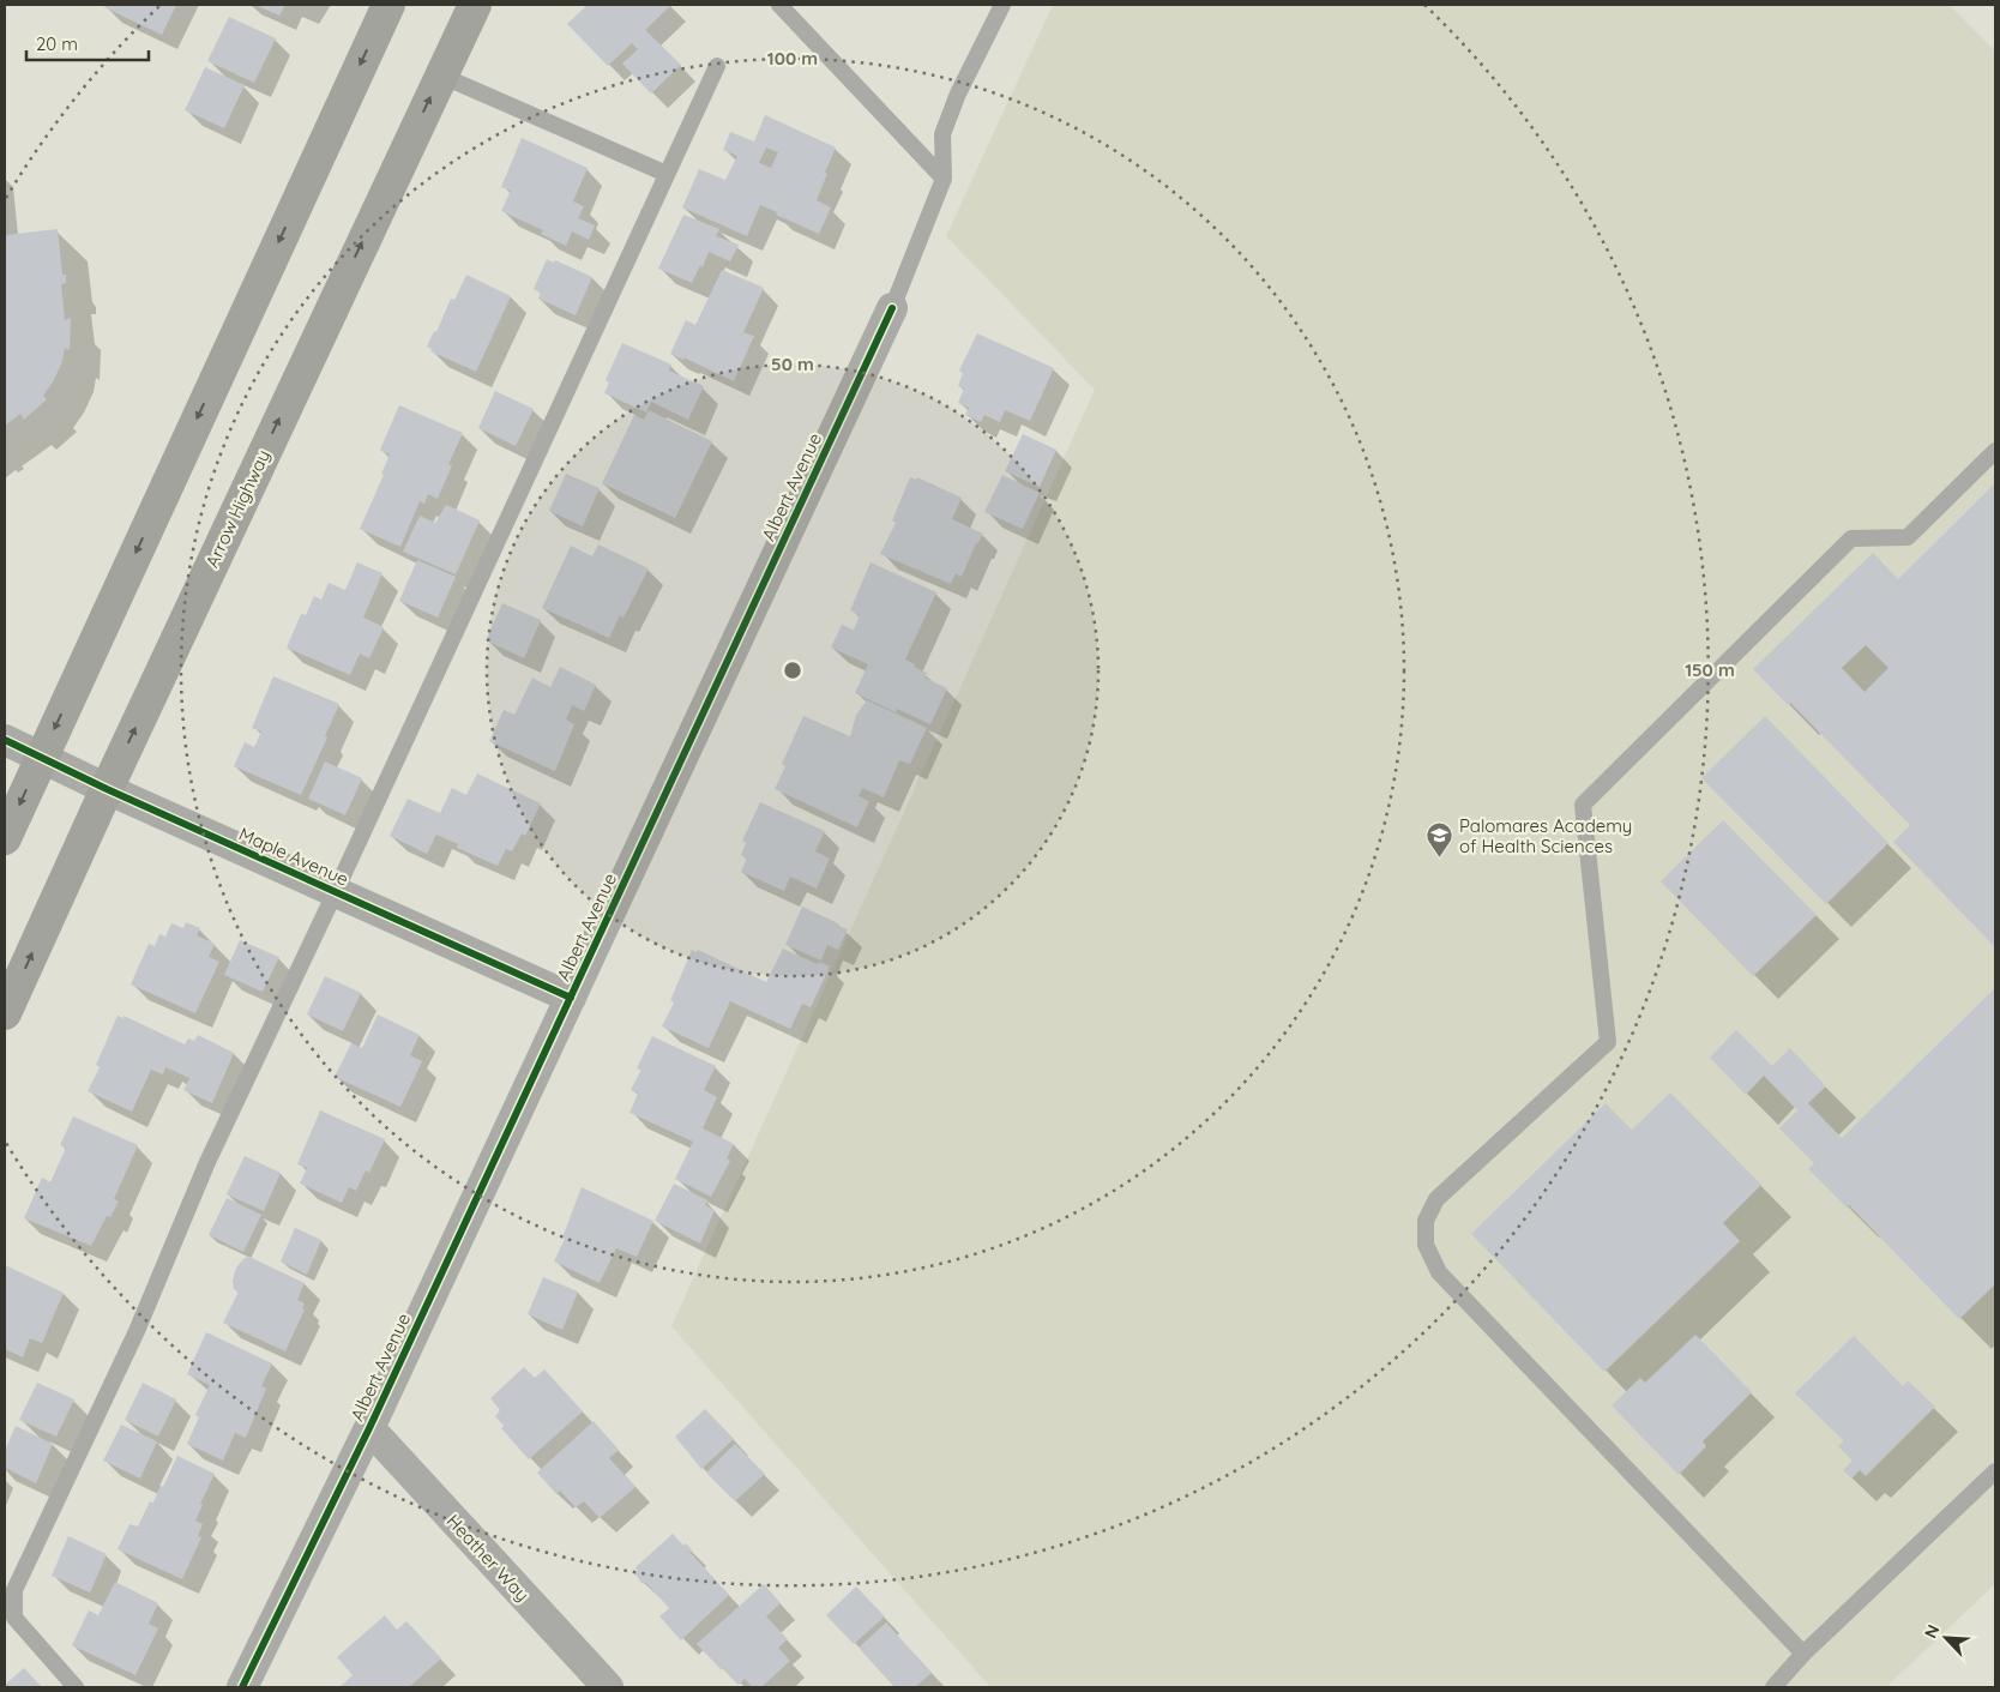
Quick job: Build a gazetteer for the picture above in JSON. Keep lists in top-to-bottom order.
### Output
{
  "streets": {
    "main road": ["Arrow Highway"],
    "street": ["Albert Avenue", "Maple Avenue", "Heather Way"]
  },
  "crossings": [
    ["Albert Avenue", "Maple Avenue"],
    ["Albert Avenue", "Heather Way"],
    ["Arrow Highway", "Maple Avenue"]
  ],
  "places": {
    "school or university": ["Palomares Academy of Health Sciences"]
  },
  "scale_bar": "20 m",
  "north": "top left",
  "rings": ["100 m", "50 m", "150 m"]
}
